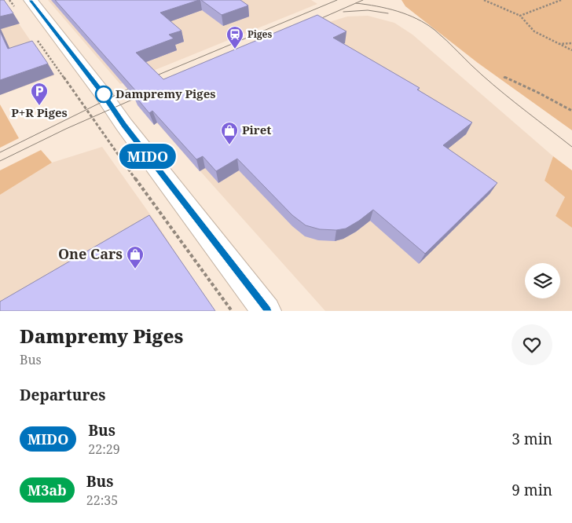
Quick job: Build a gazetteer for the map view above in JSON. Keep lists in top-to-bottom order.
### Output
{
  "places": {
    "station": ["Piges"],
    "other": ["Dampremy Piges"],
    "parking": ["P+R Piges"],
    "shop": ["Piret", "One Cars"]
  },
  "lines": ["bus line MIDO"],
  "page": {
    "on_map": "MIDO",
    "heading": [
      ["Dampremy Piges", "Bus"],
      "Departures"
    ],
    "list": [
      {
        "mark": "MIDO",
        "name": "Bus",
        "note": "22:29",
        "value": "3 min"
      },
      {
        "mark": "M3ab",
        "name": "Bus",
        "note": "22:35",
        "value": "9 min"
      }
    ]
  }
}
